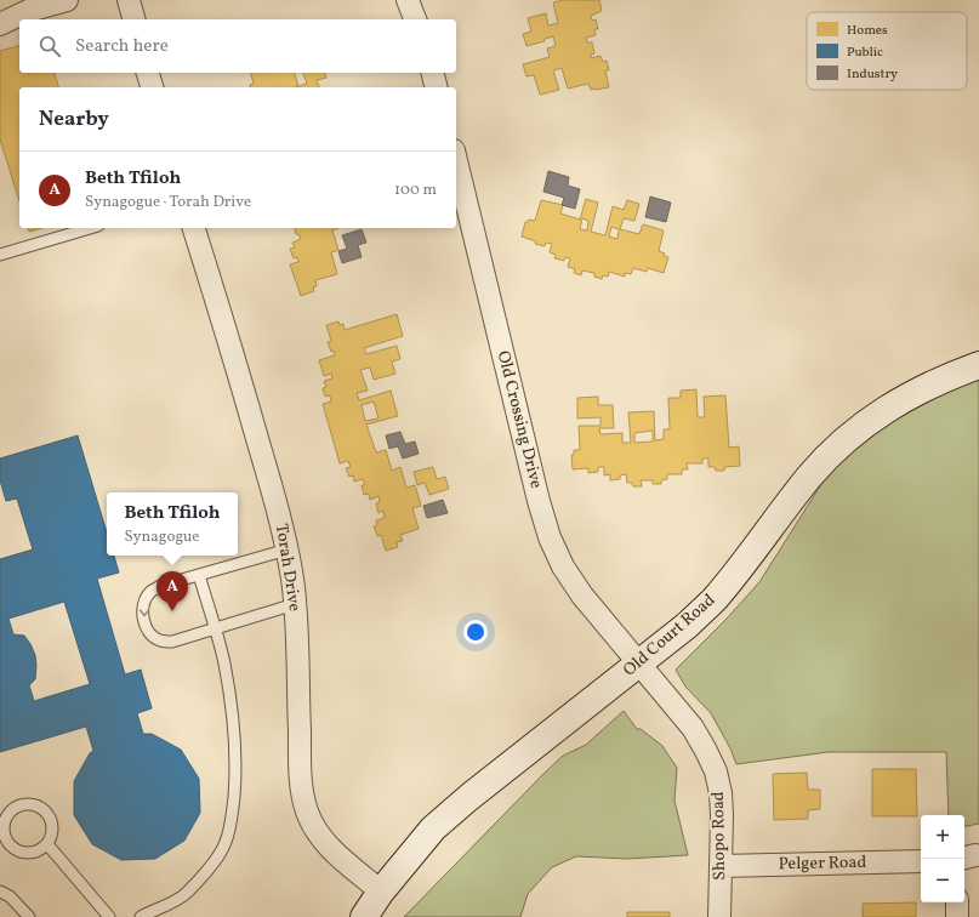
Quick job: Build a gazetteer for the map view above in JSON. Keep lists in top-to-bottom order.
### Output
{
  "streets": {
    "main road": ["Old Court Road"],
    "street": [
      "Old Crossing Drive",
      "Torah Drive",
      "Shopo Road",
      "Pelger Road"
    ]
  },
  "crossings": [
    ["Old Crossing Drive", "Old Court Road"],
    ["Old Crossing Drive", "Shopo Road"],
    ["Torah Drive", "Old Court Road"],
    ["Old Court Road", "Shopo Road"],
    ["Shopo Road", "Pelger Road"]
  ],
  "legend": ["Homes", "Public", "Industry"],
  "page": {
    "search": "Search here",
    "heading": "Nearby",
    "list": [
      {
        "mark": "A",
        "name": "Beth Tfiloh",
        "note": "Synagogue · Torah Drive",
        "value": "100 m"
      }
    ],
    "popup": ["Beth Tfiloh", "Synagogue"],
    "pins": "A",
    "map_buttons": ["+", "−"]
  }
}
